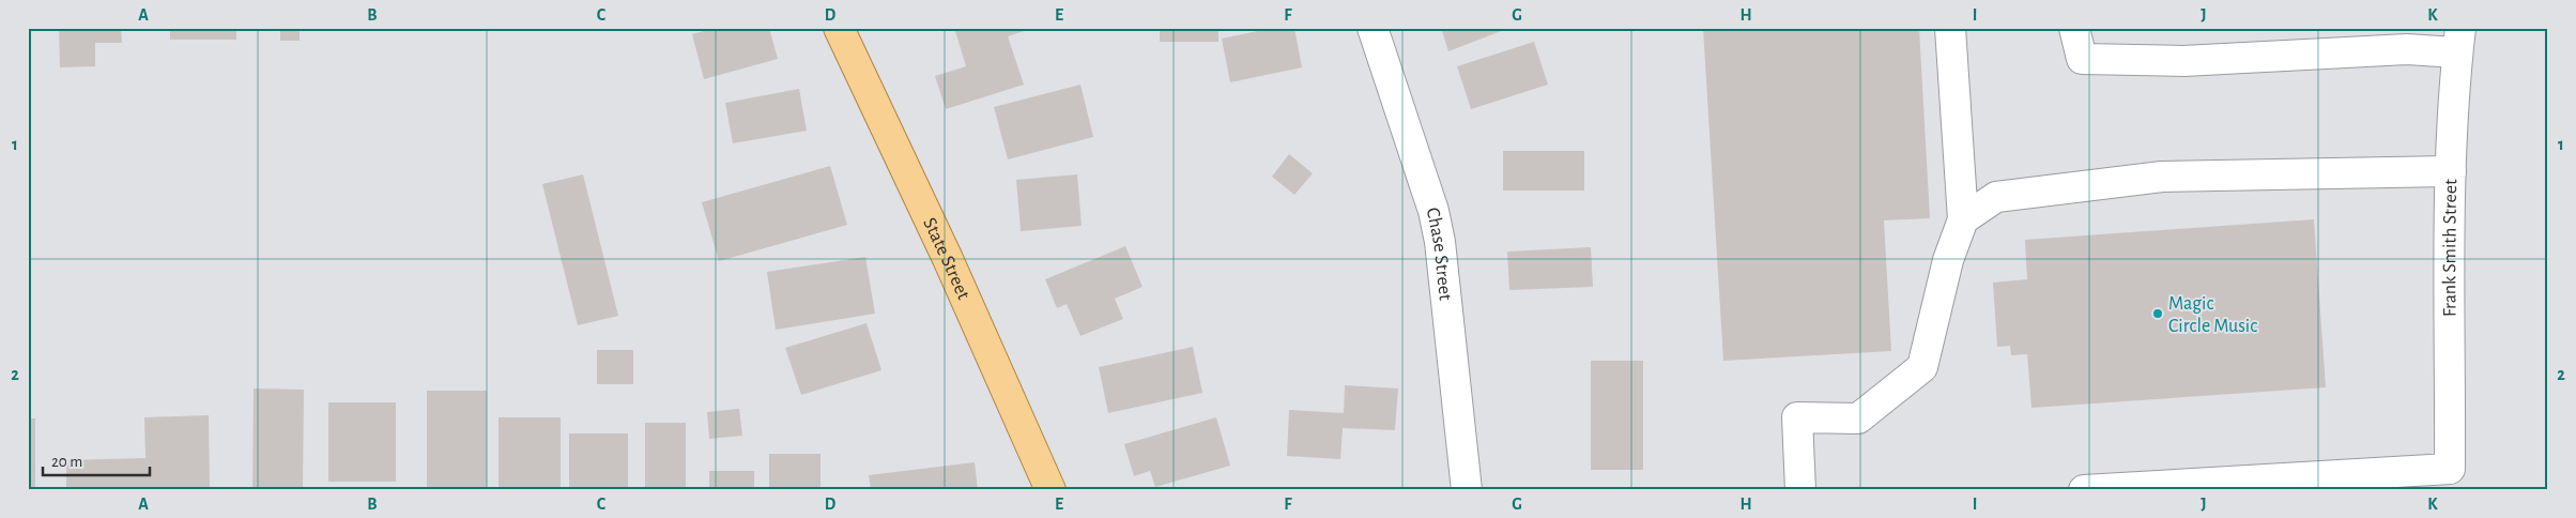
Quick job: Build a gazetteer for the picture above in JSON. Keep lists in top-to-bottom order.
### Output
{
  "streets": {
    "main road": ["State Street"],
    "street": ["Frank Smith Street", "Chase Street"]
  },
  "places": ["Magic Circle Music"],
  "scale_bar": "20 m",
  "grid": {
    "columns": [
      "A",
      "B",
      "C",
      "D",
      "E",
      "F",
      "G",
      "H",
      "I",
      "J",
      "K"
    ],
    "rows": ["1", "2"]
  }
}
